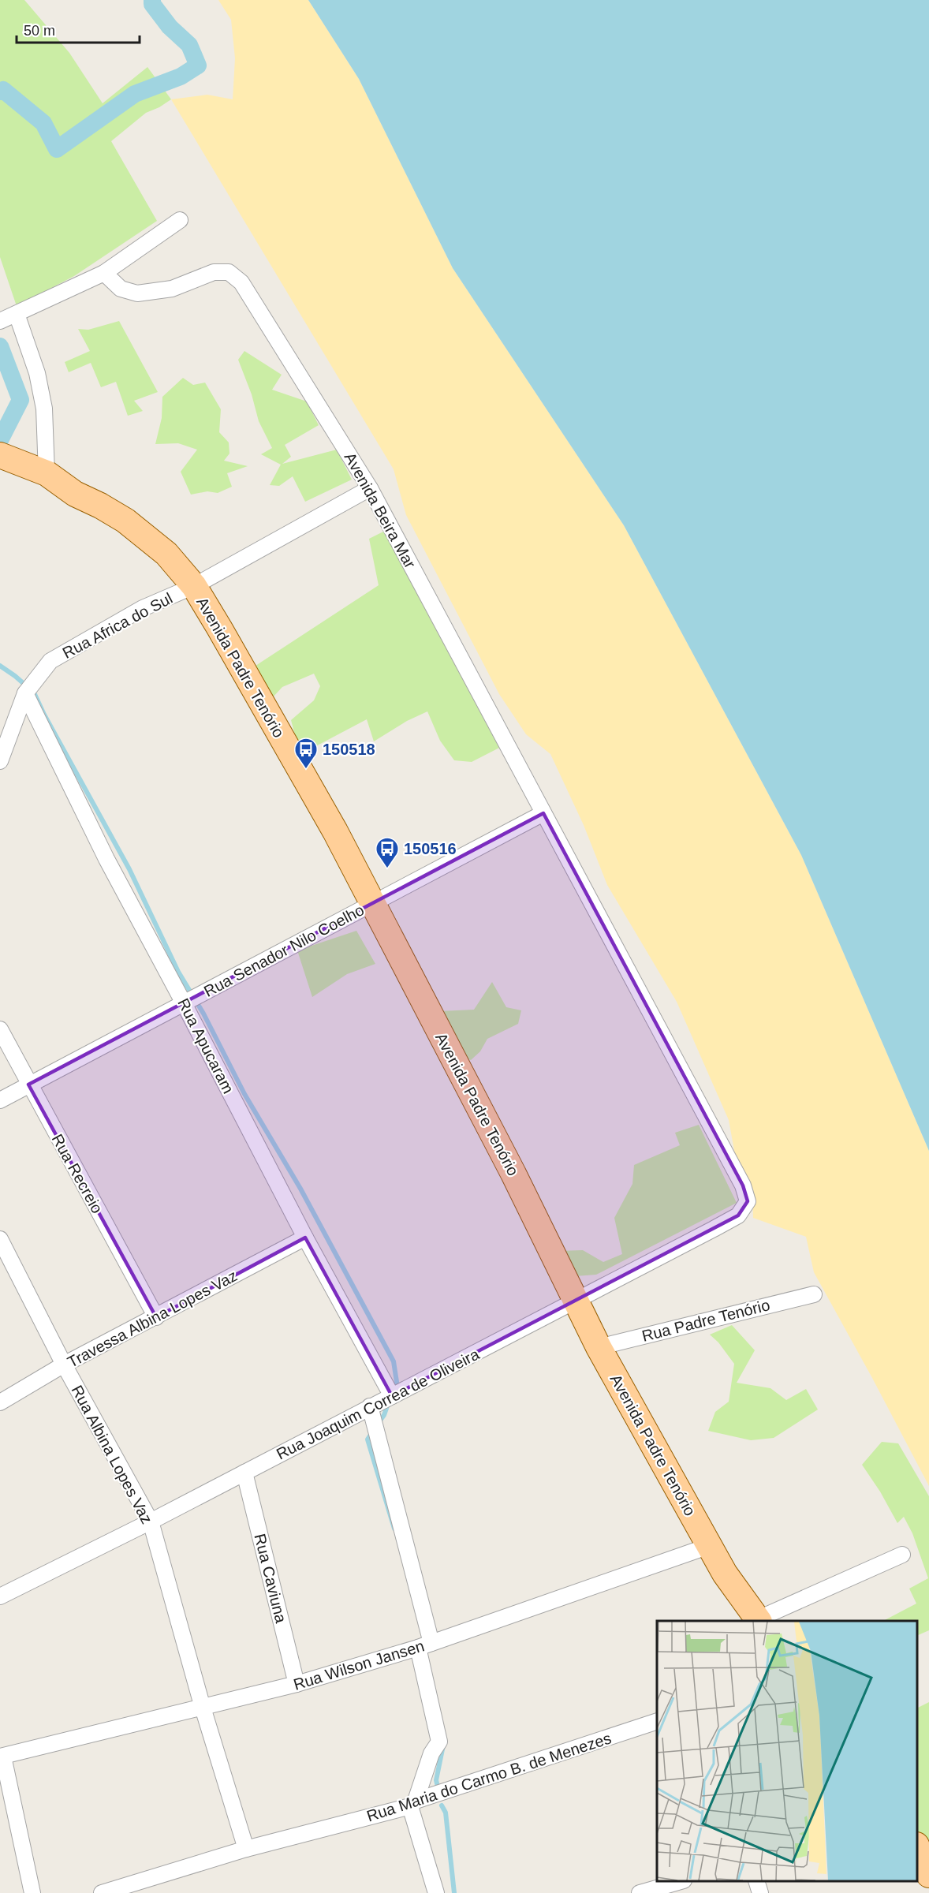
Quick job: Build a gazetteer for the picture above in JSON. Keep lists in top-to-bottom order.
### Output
{
  "streets": {
    "main road": ["Avenida Padre Tenório"],
    "street": [
      "Avenida Beira Mar",
      "Rua Africa do Sul",
      "Rua Senador Nilo Coelho",
      "Rua Apucaram",
      "Rua Recreio",
      "Travessa Albina Lopes Vaz",
      "Rua Padre Tenório",
      "Rua Joaquim Correa de Oliveira",
      "Rua Albina Lopes Vaz",
      "Rua Caviuna",
      "Rua Wilson Jansen",
      "Rua Maria do Carmo B. de Menezes"
    ]
  },
  "crossings": [
    ["Avenida Beira Mar", "Rua Africa do Sul"],
    ["Avenida Beira Mar", "Rua Senador Nilo Coelho"],
    ["Avenida Beira Mar", "Rua Joaquim Correa de Oliveira"],
    ["Rua Africa do Sul", "Avenida Padre Tenório"],
    ["Rua Africa do Sul", "Rua Apucaram"],
    ["Avenida Padre Tenório", "Rua Senador Nilo Coelho"],
    ["Avenida Padre Tenório", "Rua Padre Tenório"],
    ["Avenida Padre Tenório", "Rua Joaquim Correa de Oliveira"],
    ["Avenida Padre Tenório", "Rua Wilson Jansen"],
    ["Rua Senador Nilo Coelho", "Rua Apucaram"],
    ["Rua Senador Nilo Coelho", "Rua Recreio"],
    ["Rua Apucaram", "Travessa Albina Lopes Vaz"],
    ["Rua Apucaram", "Rua Joaquim Correa de Oliveira"],
    ["Rua Recreio", "Travessa Albina Lopes Vaz"],
    ["Travessa Albina Lopes Vaz", "Rua Albina Lopes Vaz"],
    ["Rua Joaquim Correa de Oliveira", "Rua Albina Lopes Vaz"],
    ["Rua Joaquim Correa de Oliveira", "Rua Caviuna"],
    ["Rua Albina Lopes Vaz", "Rua Wilson Jansen"],
    ["Rua Albina Lopes Vaz", "Rua Maria do Carmo B. de Menezes"],
    ["Rua Caviuna", "Rua Wilson Jansen"]
  ],
  "places": {
    "bus stop": ["150518", "150516"]
  },
  "scale_bar": "50 m"
}
